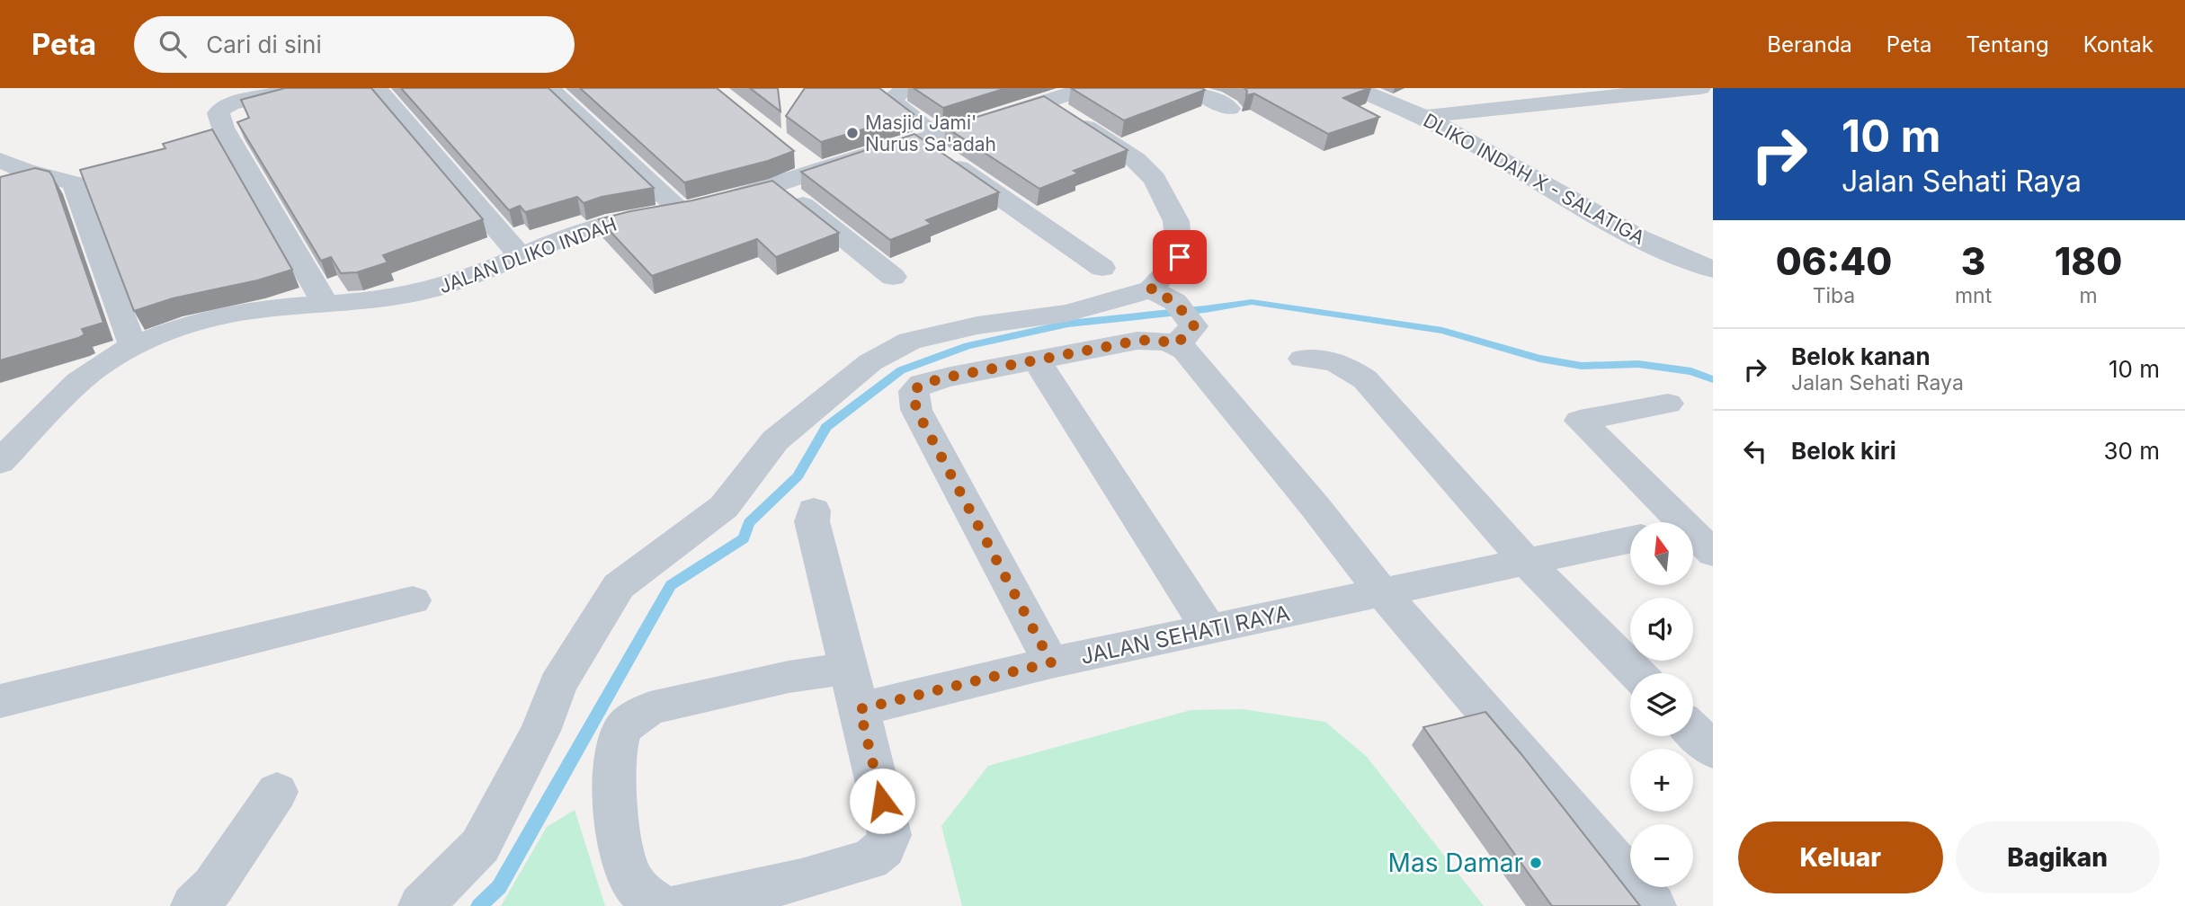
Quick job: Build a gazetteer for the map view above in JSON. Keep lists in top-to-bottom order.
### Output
{
  "streets": {
    "street": ["DLIKO INDAH X - SALATIGA", "JALAN DLIKO INDAH", "JALAN SEHATI RAYA"]
  },
  "places": ["Masjid Jami' Nurus Sa'adah", "Mas Damar"],
  "north": "top",
  "page": {
    "header": "Peta",
    "search": "Cari di sini",
    "nav": [
      "Beranda",
      "Peta",
      "Tentang",
      "Kontak"
    ],
    "turn": ["10 m", "Jalan Sehati Raya"],
    "eta": [
      "06:40",
      "Tiba",
      "3",
      "mnt",
      "180",
      "m"
    ],
    "list": [
      {
        "name": "Belok kanan",
        "note": "Jalan Sehati Raya",
        "value": "10 m"
      },
      {
        "name": "Belok kiri",
        "value": "30 m"
      }
    ],
    "map_buttons": ["+", "−"],
    "buttons": ["Keluar", "Bagikan"]
  }
}
